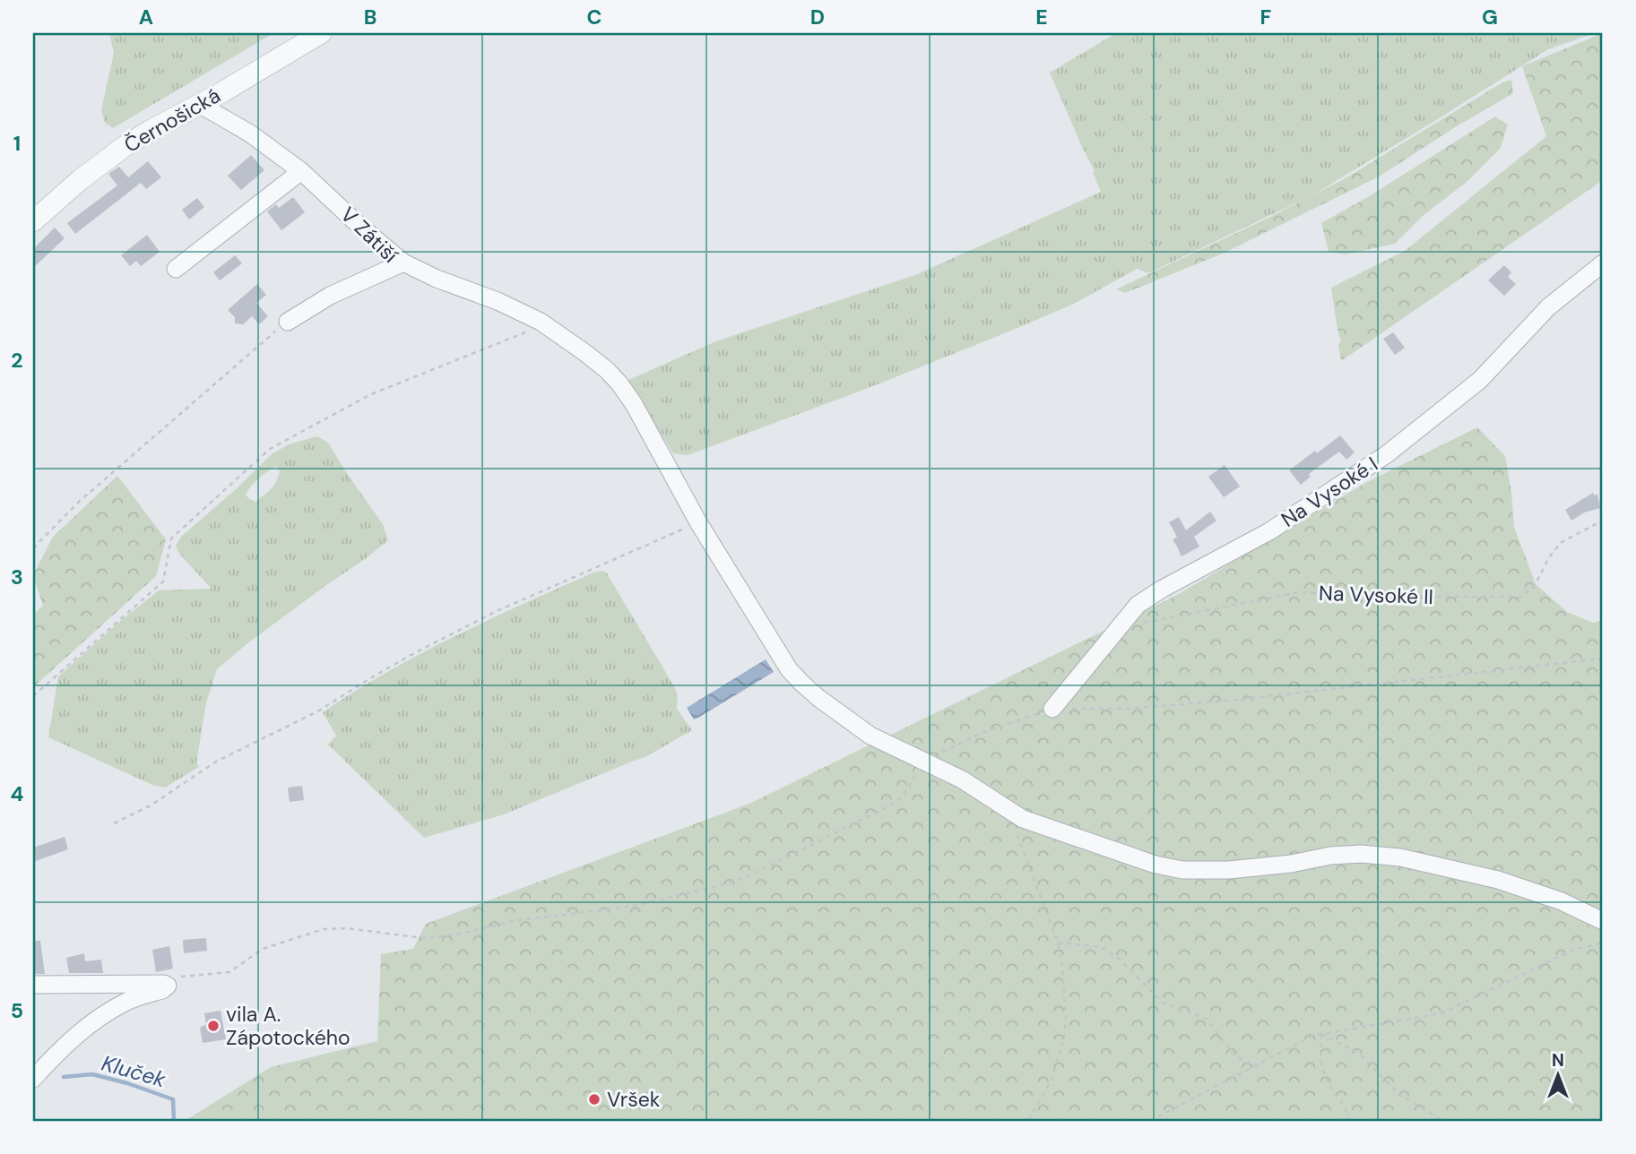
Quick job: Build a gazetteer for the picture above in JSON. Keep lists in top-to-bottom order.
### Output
{
  "streets": {
    "street": ["Černošická", "V Zátiší", "Na Vysoké I"],
    "path": ["Na Vysoké II"]
  },
  "crossings": [
    ["Černošická", "V Zátiší"],
    ["Na Vysoké I", "Na Vysoké II"]
  ],
  "water": ["Kluček"],
  "places": ["vila A. Zápotockého", "Vršek"],
  "north": "top",
  "grid": {
    "columns": [
      "A",
      "B",
      "C",
      "D",
      "E",
      "F",
      "G"
    ],
    "rows": [
      "1",
      "2",
      "3",
      "4",
      "5"
    ]
  }
}
